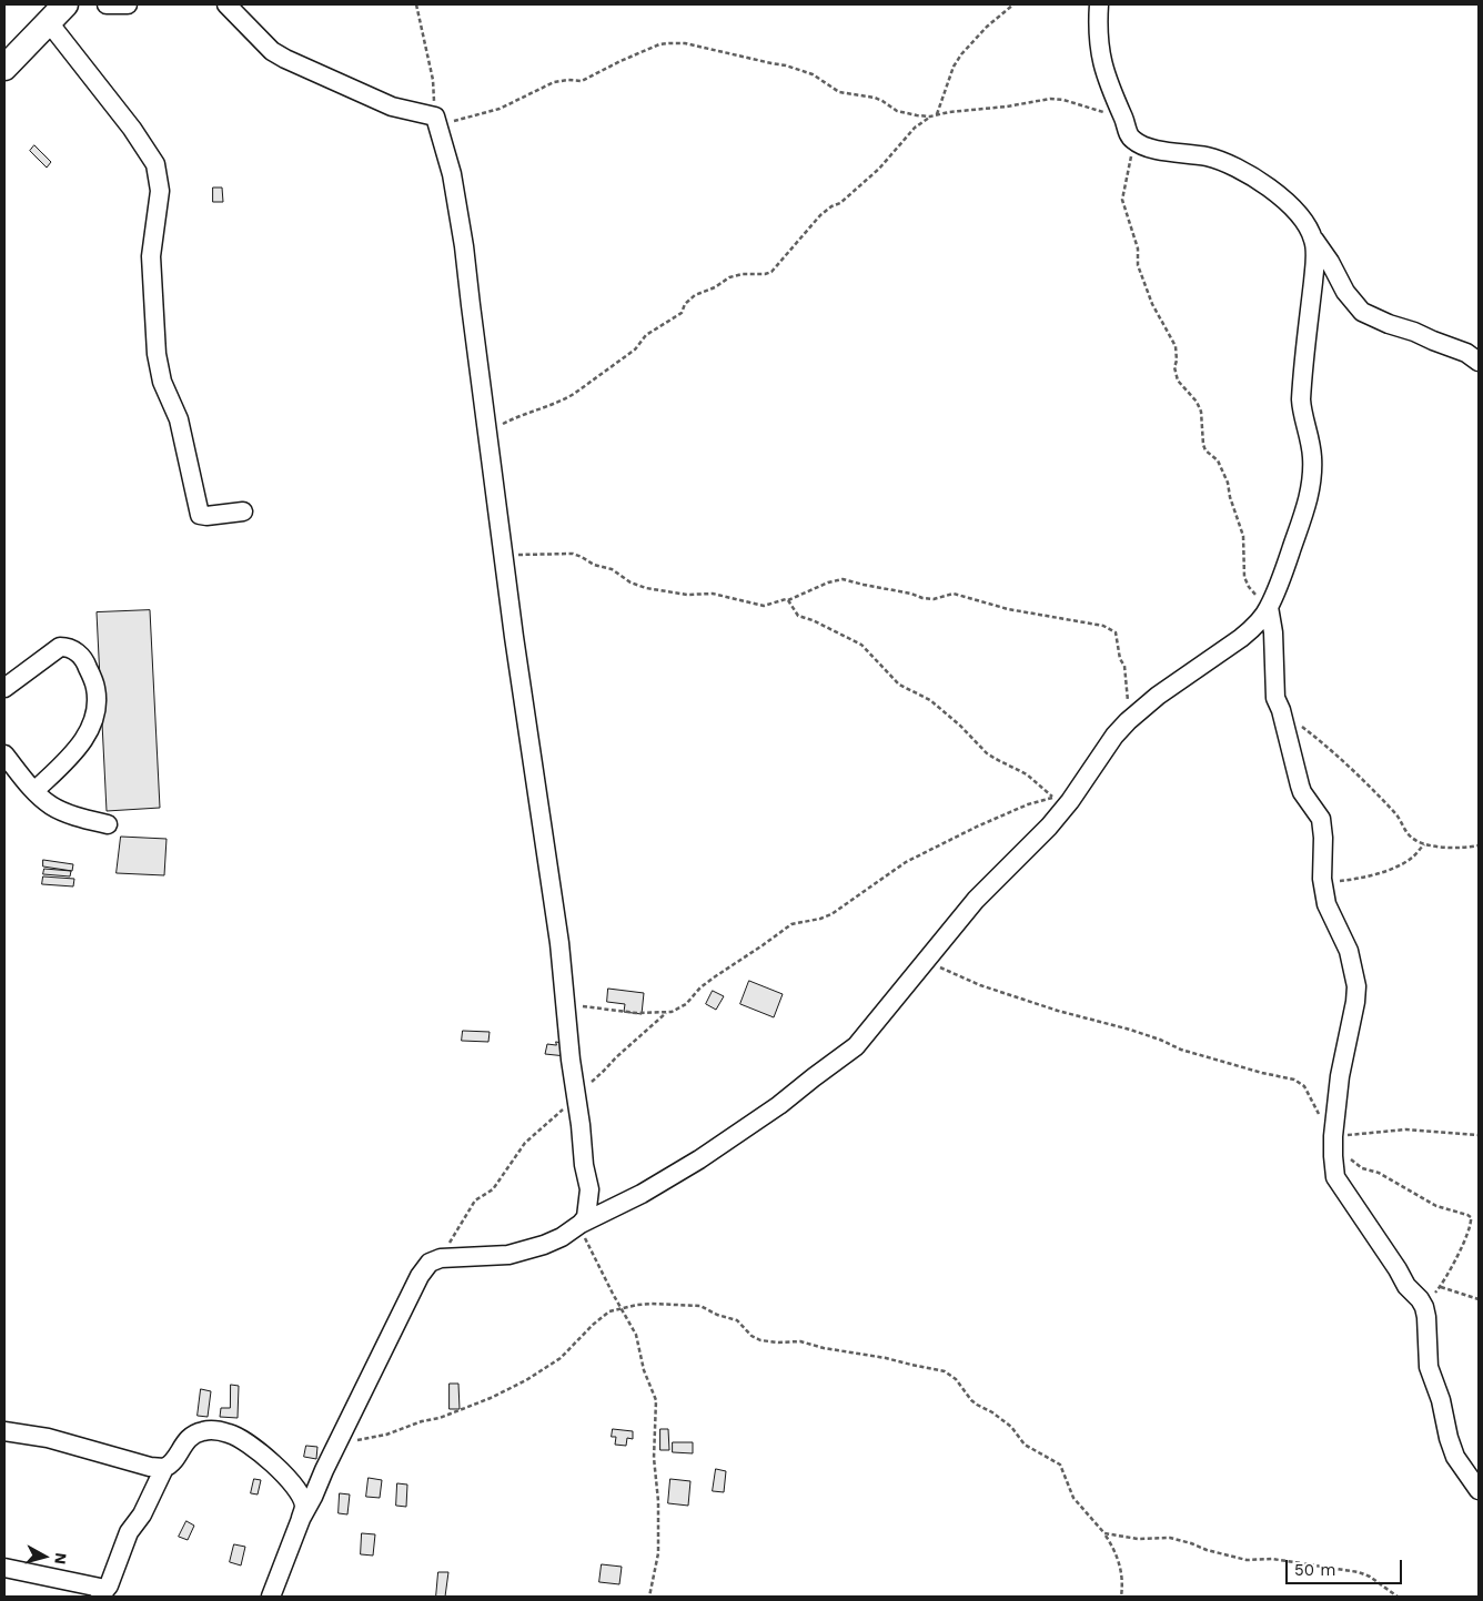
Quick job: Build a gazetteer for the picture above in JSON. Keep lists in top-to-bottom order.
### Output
{
  "scale_bar": "50 m",
  "north": "right"
}
